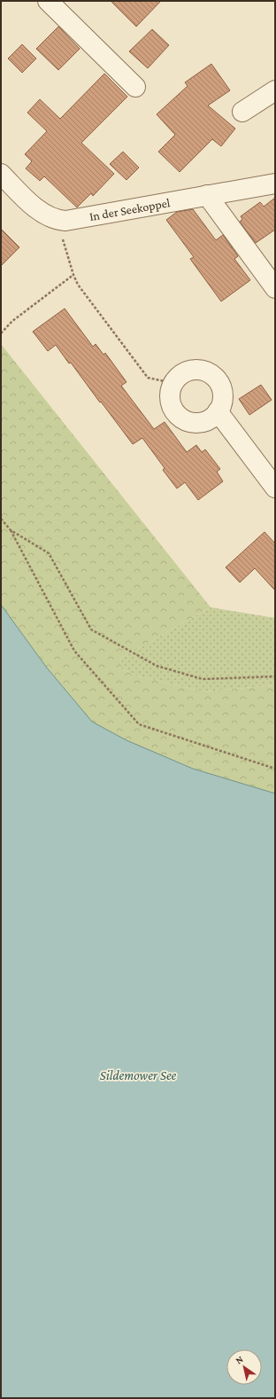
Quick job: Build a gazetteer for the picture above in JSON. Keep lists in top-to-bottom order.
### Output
{
  "streets": {
    "street": ["In der Seekoppel"]
  },
  "water": ["Sildemower See"],
  "north": "top left"
}
